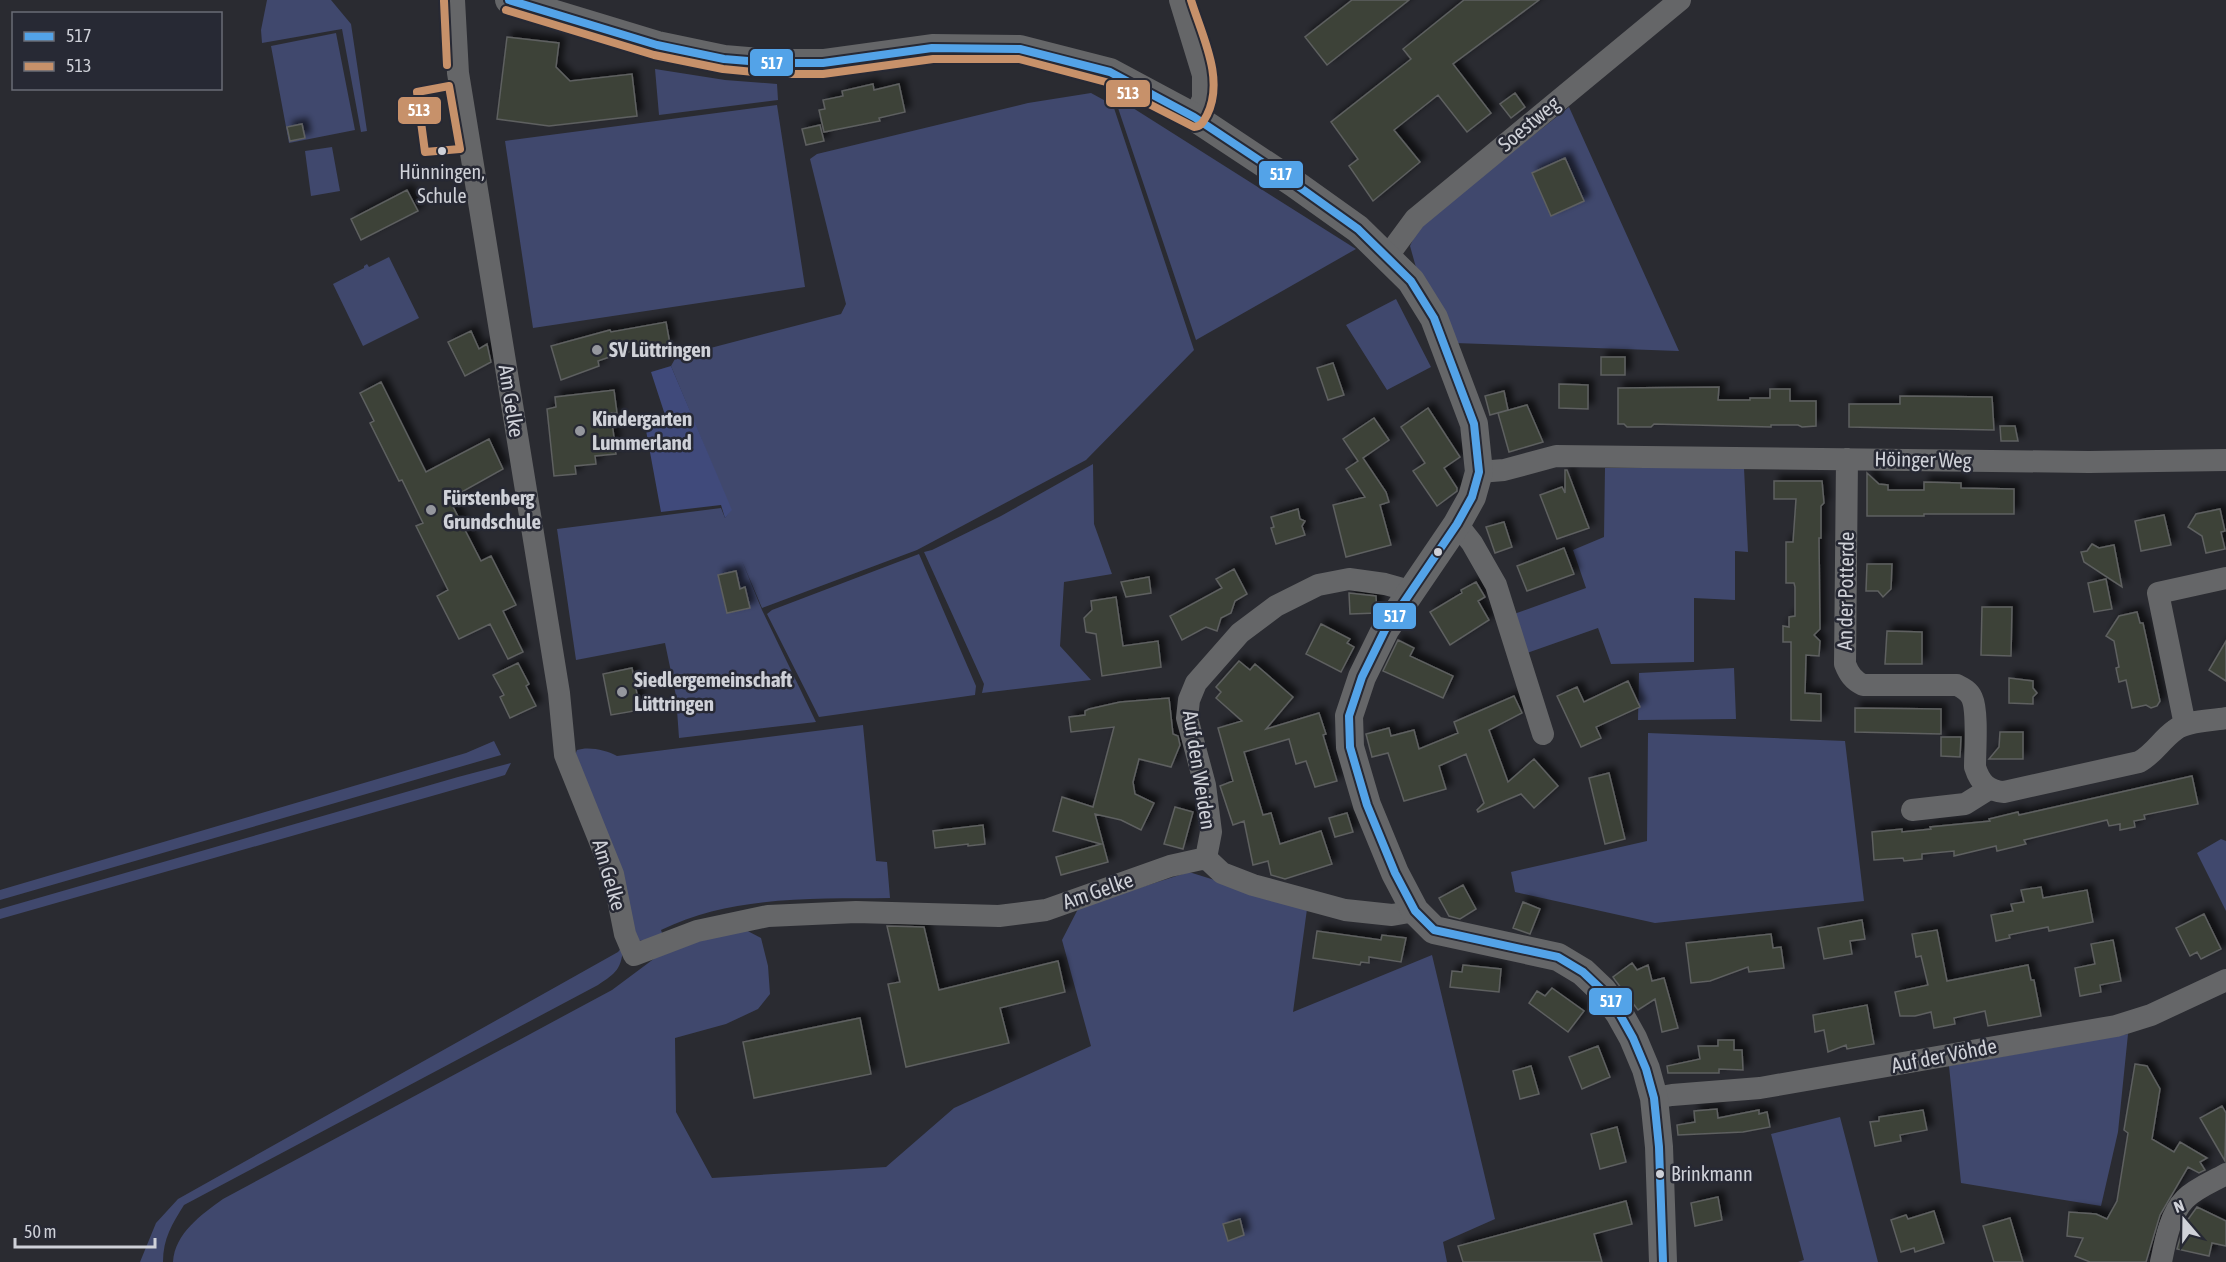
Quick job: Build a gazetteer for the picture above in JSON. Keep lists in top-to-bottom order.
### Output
{
  "streets": {
    "street": [
      "Soestweg",
      "Am Gelke",
      "Höinger Weg",
      "An der Potterde",
      "Auf den Weiden",
      "Auf der Vöhde"
    ]
  },
  "crossings": [
    ["Am Gelke", "Auf den Weiden"],
    ["Höinger Weg", "An der Potterde"]
  ],
  "places": [
    "Hünningen, Schule",
    "SV Lüttringen",
    "Kindergarten Lummerland",
    "Fürstenberg Grundschule",
    "Siedlergemeinschaft Lüttringen",
    "Brinkmann"
  ],
  "lines": ["transit line 517", "transit line 513"],
  "legend": ["517", "513"],
  "scale_bar": "50 m",
  "north": "top"
}
